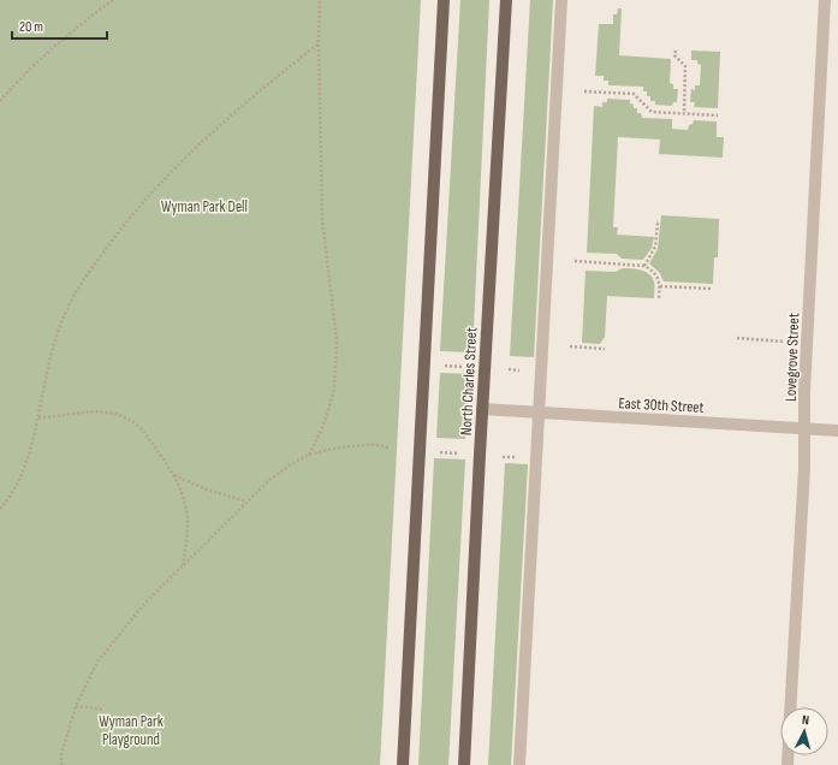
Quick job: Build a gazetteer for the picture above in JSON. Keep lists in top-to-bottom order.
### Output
{
  "streets": {
    "main road": ["North Charles Street"],
    "street": ["Lovegrove Street", "East 30th Street"]
  },
  "crossings": [
    ["Lovegrove Street", "East 30th Street"],
    ["North Charles Street", "East 30th Street"]
  ],
  "parks": ["Wyman Park Dell", "Wyman Park Playground"],
  "scale_bar": "20 m",
  "north": "top"
}
